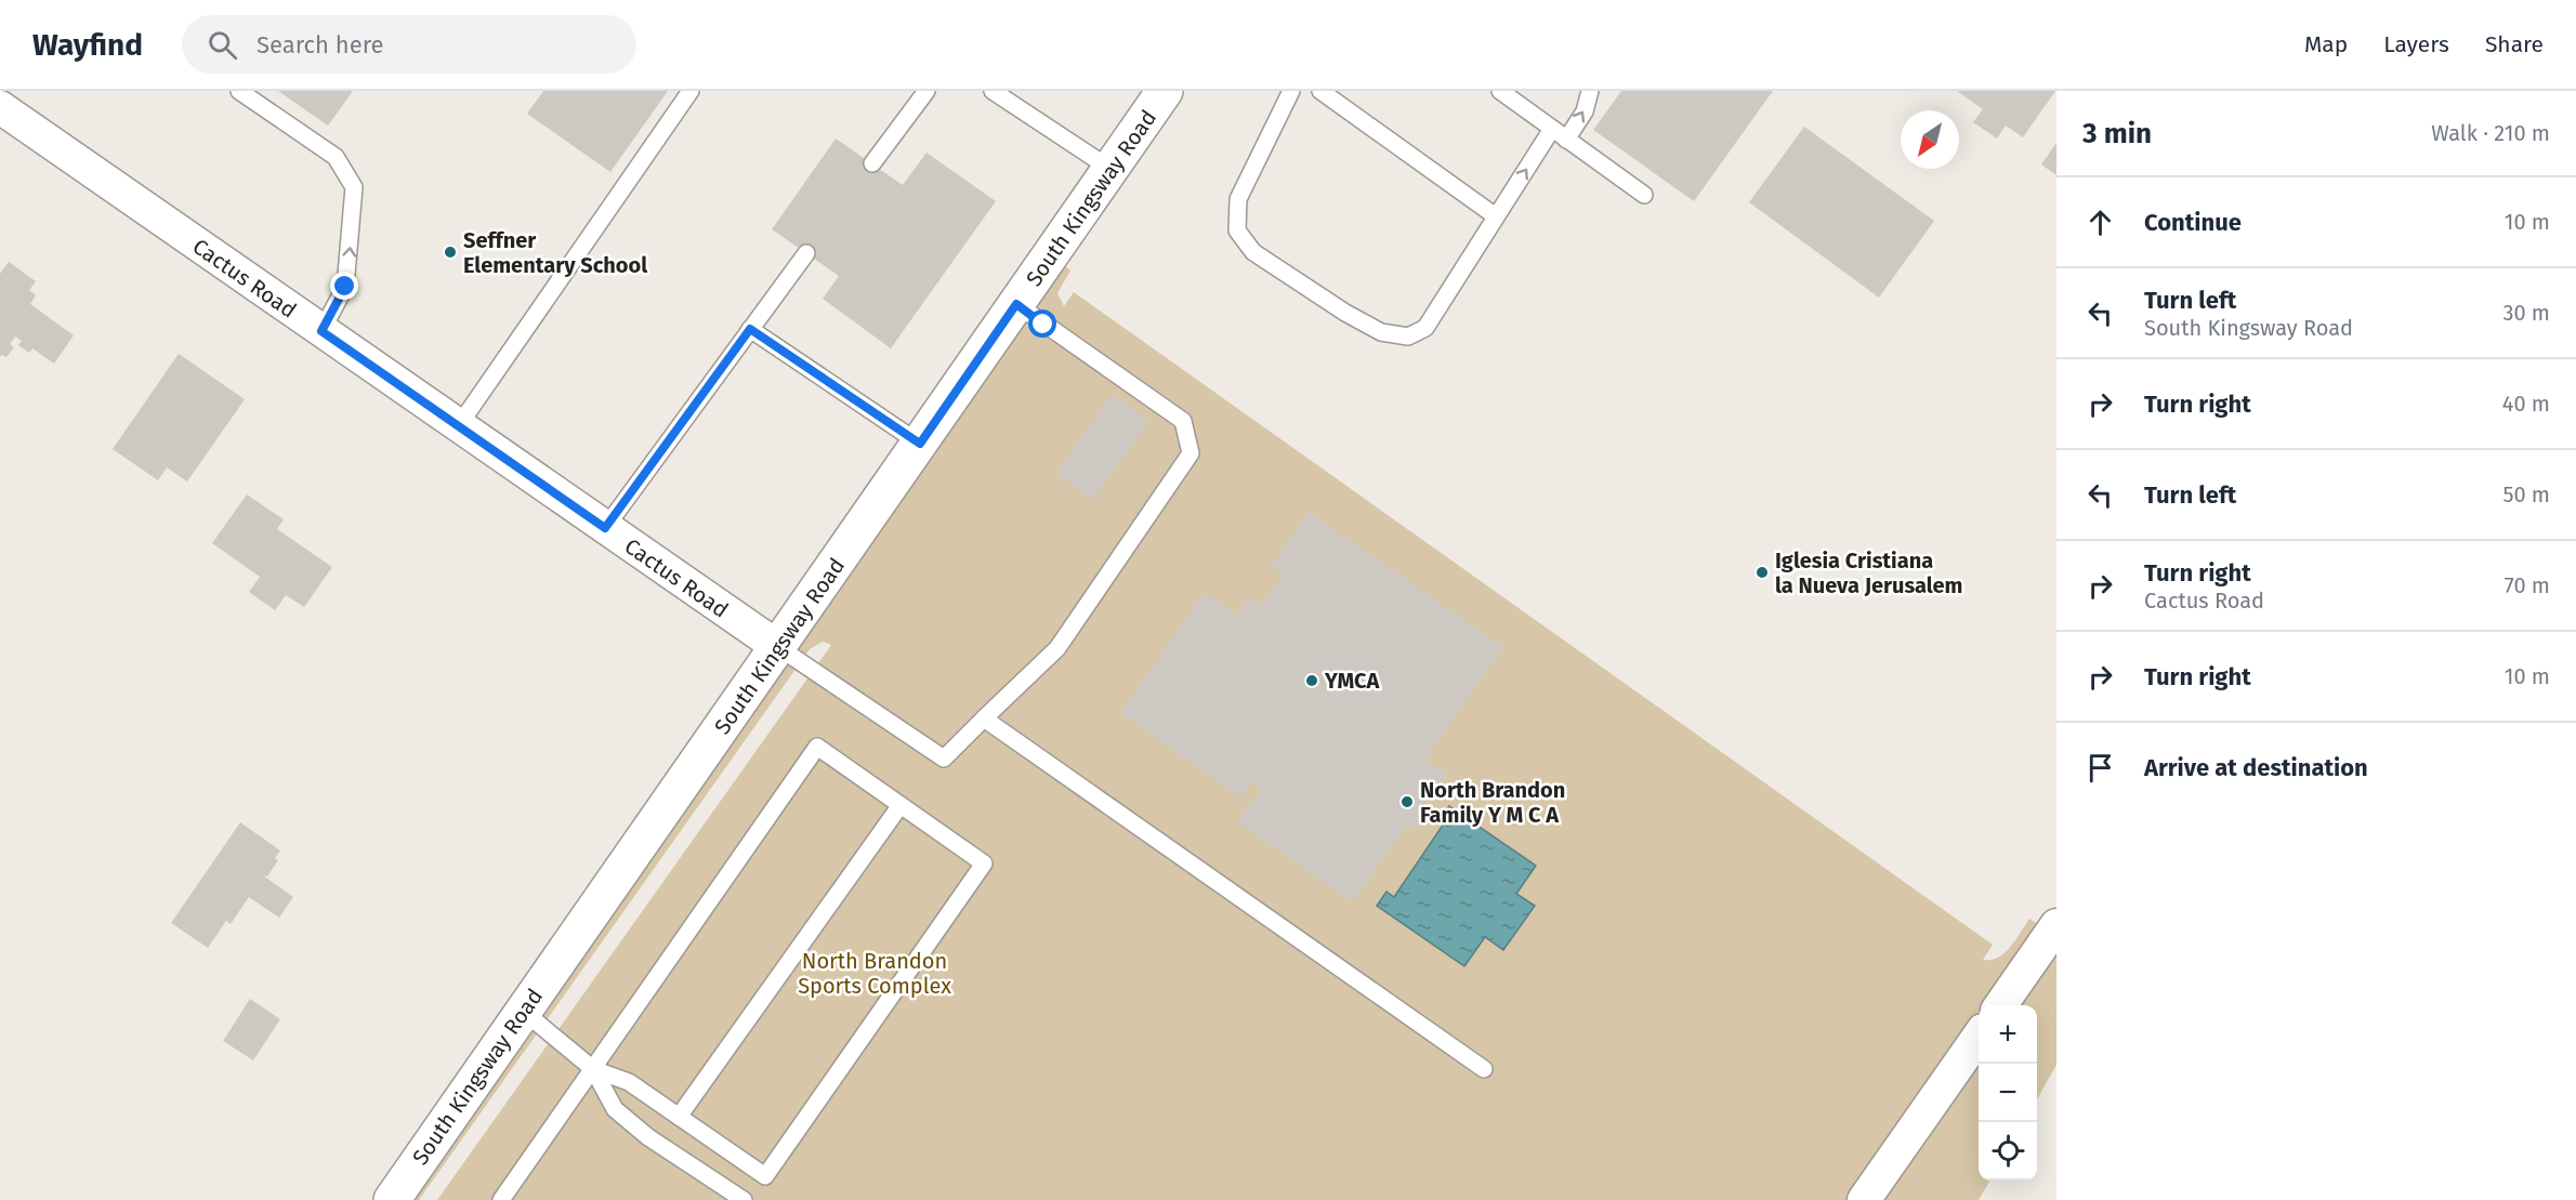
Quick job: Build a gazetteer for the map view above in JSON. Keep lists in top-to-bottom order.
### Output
{
  "streets": {
    "street": ["South Kingsway Road", "Cactus Road"]
  },
  "crossings": [
    ["South Kingsway Road", "Cactus Road"]
  ],
  "parks": ["North Brandon Sports Complex"],
  "places": [
    "Seffner Elementary School",
    "Iglesia Cristiana la Nueva Jerusalem",
    "YMCA",
    "North Brandon Family Y M C A"
  ],
  "north": "bottom left",
  "page": {
    "header": "Wayfind",
    "search": "Search here",
    "nav": ["Map", "Layers", "Share"],
    "heading": ["3 min", "Walk · 210 m"],
    "list": [
      ["Continue", "10 m"],
      ["Turn left", "South Kingsway Road", "30 m"],
      ["Turn right", "40 m"],
      ["Turn left", "50 m"],
      ["Turn right", "Cactus Road", "70 m"],
      ["Turn right", "10 m"],
      "Arrive at destination"
    ],
    "map_buttons": ["+", "−"]
  }
}
